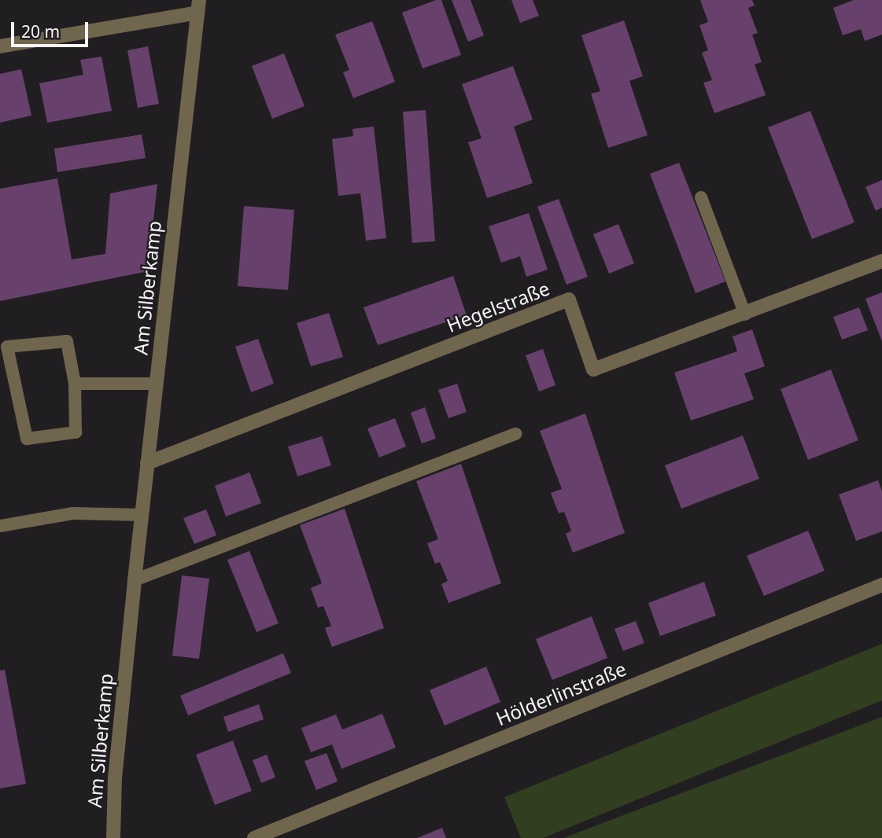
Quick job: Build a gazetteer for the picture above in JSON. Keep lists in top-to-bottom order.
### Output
{
  "streets": {
    "street": ["Am Silberkamp", "Hegelstraße", "Hölderlinstraße"]
  },
  "crossings": [
    ["Am Silberkamp", "Hegelstraße"]
  ],
  "scale_bar": "20 m"
}
